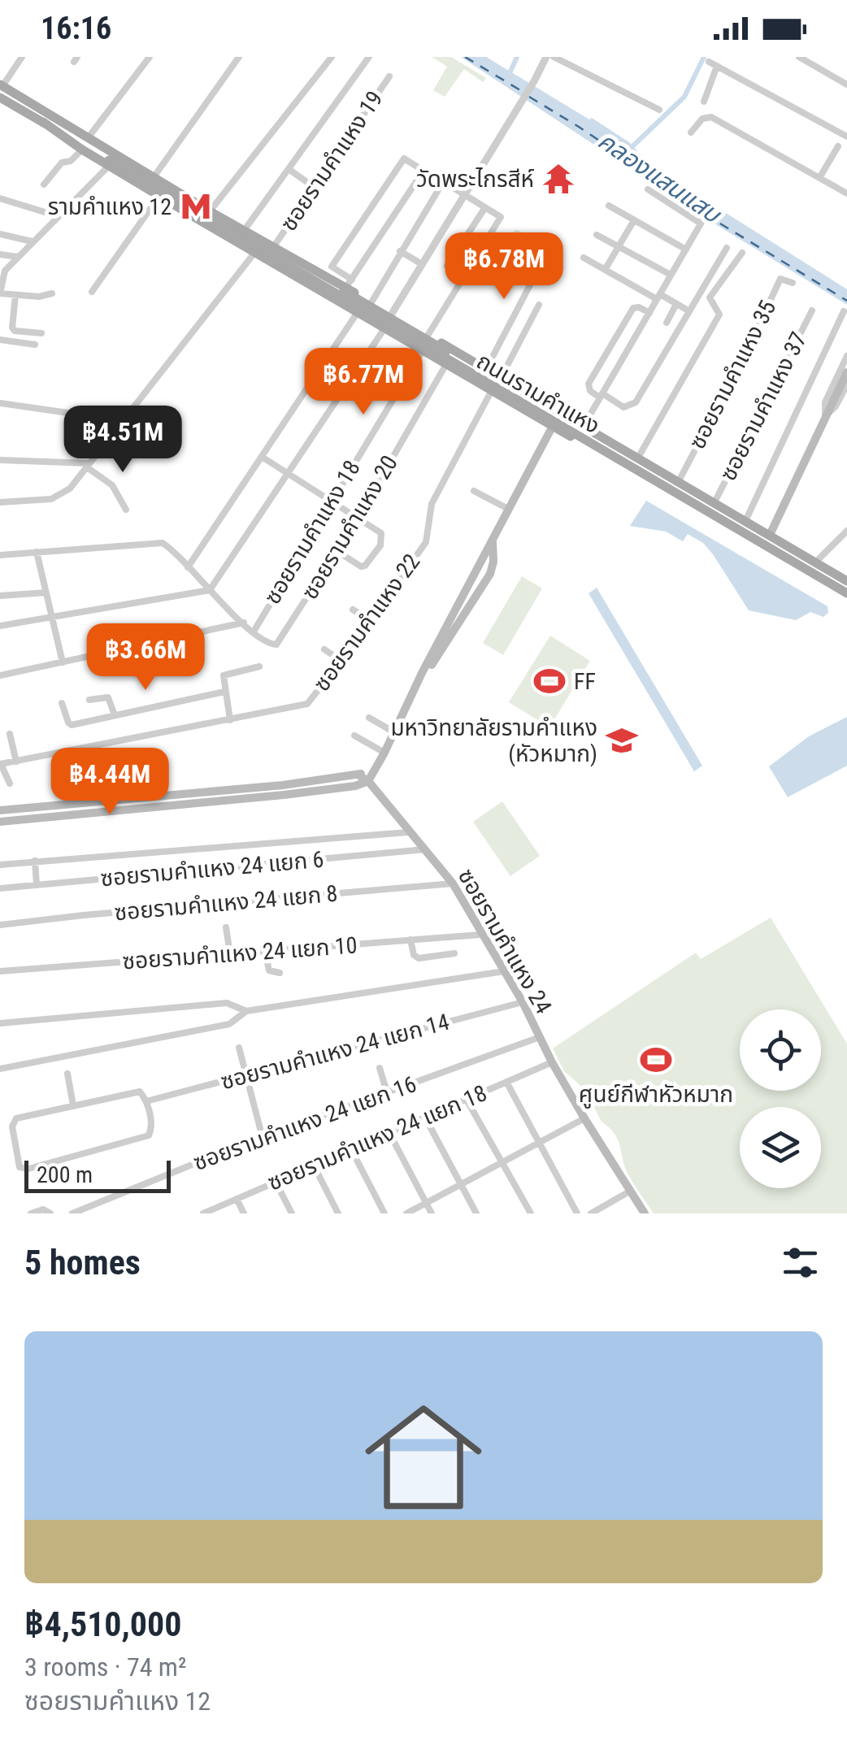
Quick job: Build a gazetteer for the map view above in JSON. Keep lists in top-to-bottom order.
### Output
{
  "streets": {
    "main road": ["ถนนรามคำแหง", "ซอยรามคำแหง 24"],
    "street": [
      "ซอยรามคำแหง 19",
      "ซอยรามคำแหง 35",
      "ซอยรามคำแหง 37",
      "ซอยรามคำแหง 20",
      "ซอยรามคำแหง 18",
      "ซอยรามคำแหง 22",
      "ซอยรามคำแหง 24 แยก 6",
      "ซอยรามคำแหง 24 แยก 8",
      "ซอยรามคำแหง 24 แยก 10",
      "ซอยรามคำแหง 24 แยก 14",
      "ซอยรามคำแหง 24 แยก 16",
      "ซอยรามคำแหง 24 แยก 18"
    ]
  },
  "crossings": [
    ["ซอยรามคำแหง 19", "ถนนรามคำแหง"],
    ["ซอยรามคำแหง 35", "ถนนรามคำแหง"],
    ["ถนนรามคำแหง", "ซอยรามคำแหง 37"],
    ["ถนนรามคำแหง", "ซอยรามคำแหง 20"],
    ["ถนนรามคำแหง", "ซอยรามคำแหง 18"],
    ["ถนนรามคำแหง", "ซอยรามคำแหง 22"],
    ["ซอยรามคำแหง 20", "ซอยรามคำแหง 18"],
    ["ซอยรามคำแหง 24 แยก 6", "ซอยรามคำแหง 24"],
    ["ซอยรามคำแหง 24 แยก 8", "ซอยรามคำแหง 24"],
    ["ซอยรามคำแหง 24", "ซอยรามคำแหง 24 แยก 10"],
    ["ซอยรามคำแหง 24", "ซอยรามคำแหง 24 แยก 14"],
    ["ซอยรามคำแหง 24", "ซอยรามคำแหง 24 แยก 16"],
    ["ซอยรามคำแหง 24", "ซอยรามคำแหง 24 แยก 18"]
  ],
  "water": ["คลองแสนแสบ"],
  "places": {
    "temple": ["วัดพระไกรสีห์"],
    "metro station": ["รามคำแหง 12"],
    "sports": ["FF", "ศูนย์กีฬาหัวหมาก"],
    "school or university": ["มหาวิทยาลัยรามคำแหง (หัวหมาก)"]
  },
  "scale_bar": "200 m",
  "page": {
    "status": "16:16",
    "price": [
      "฿6.78M",
      "฿6.77M",
      "฿4.51M",
      "฿3.66M",
      "฿4.44M"
    ],
    "scale": "200 m",
    "heading": "5 homes",
    "list": [
      {
        "name": "฿4,510,000",
        "note": "3 rooms · 74 m² · ซอยรามคำแหง 12"
      }
    ]
  }
}
